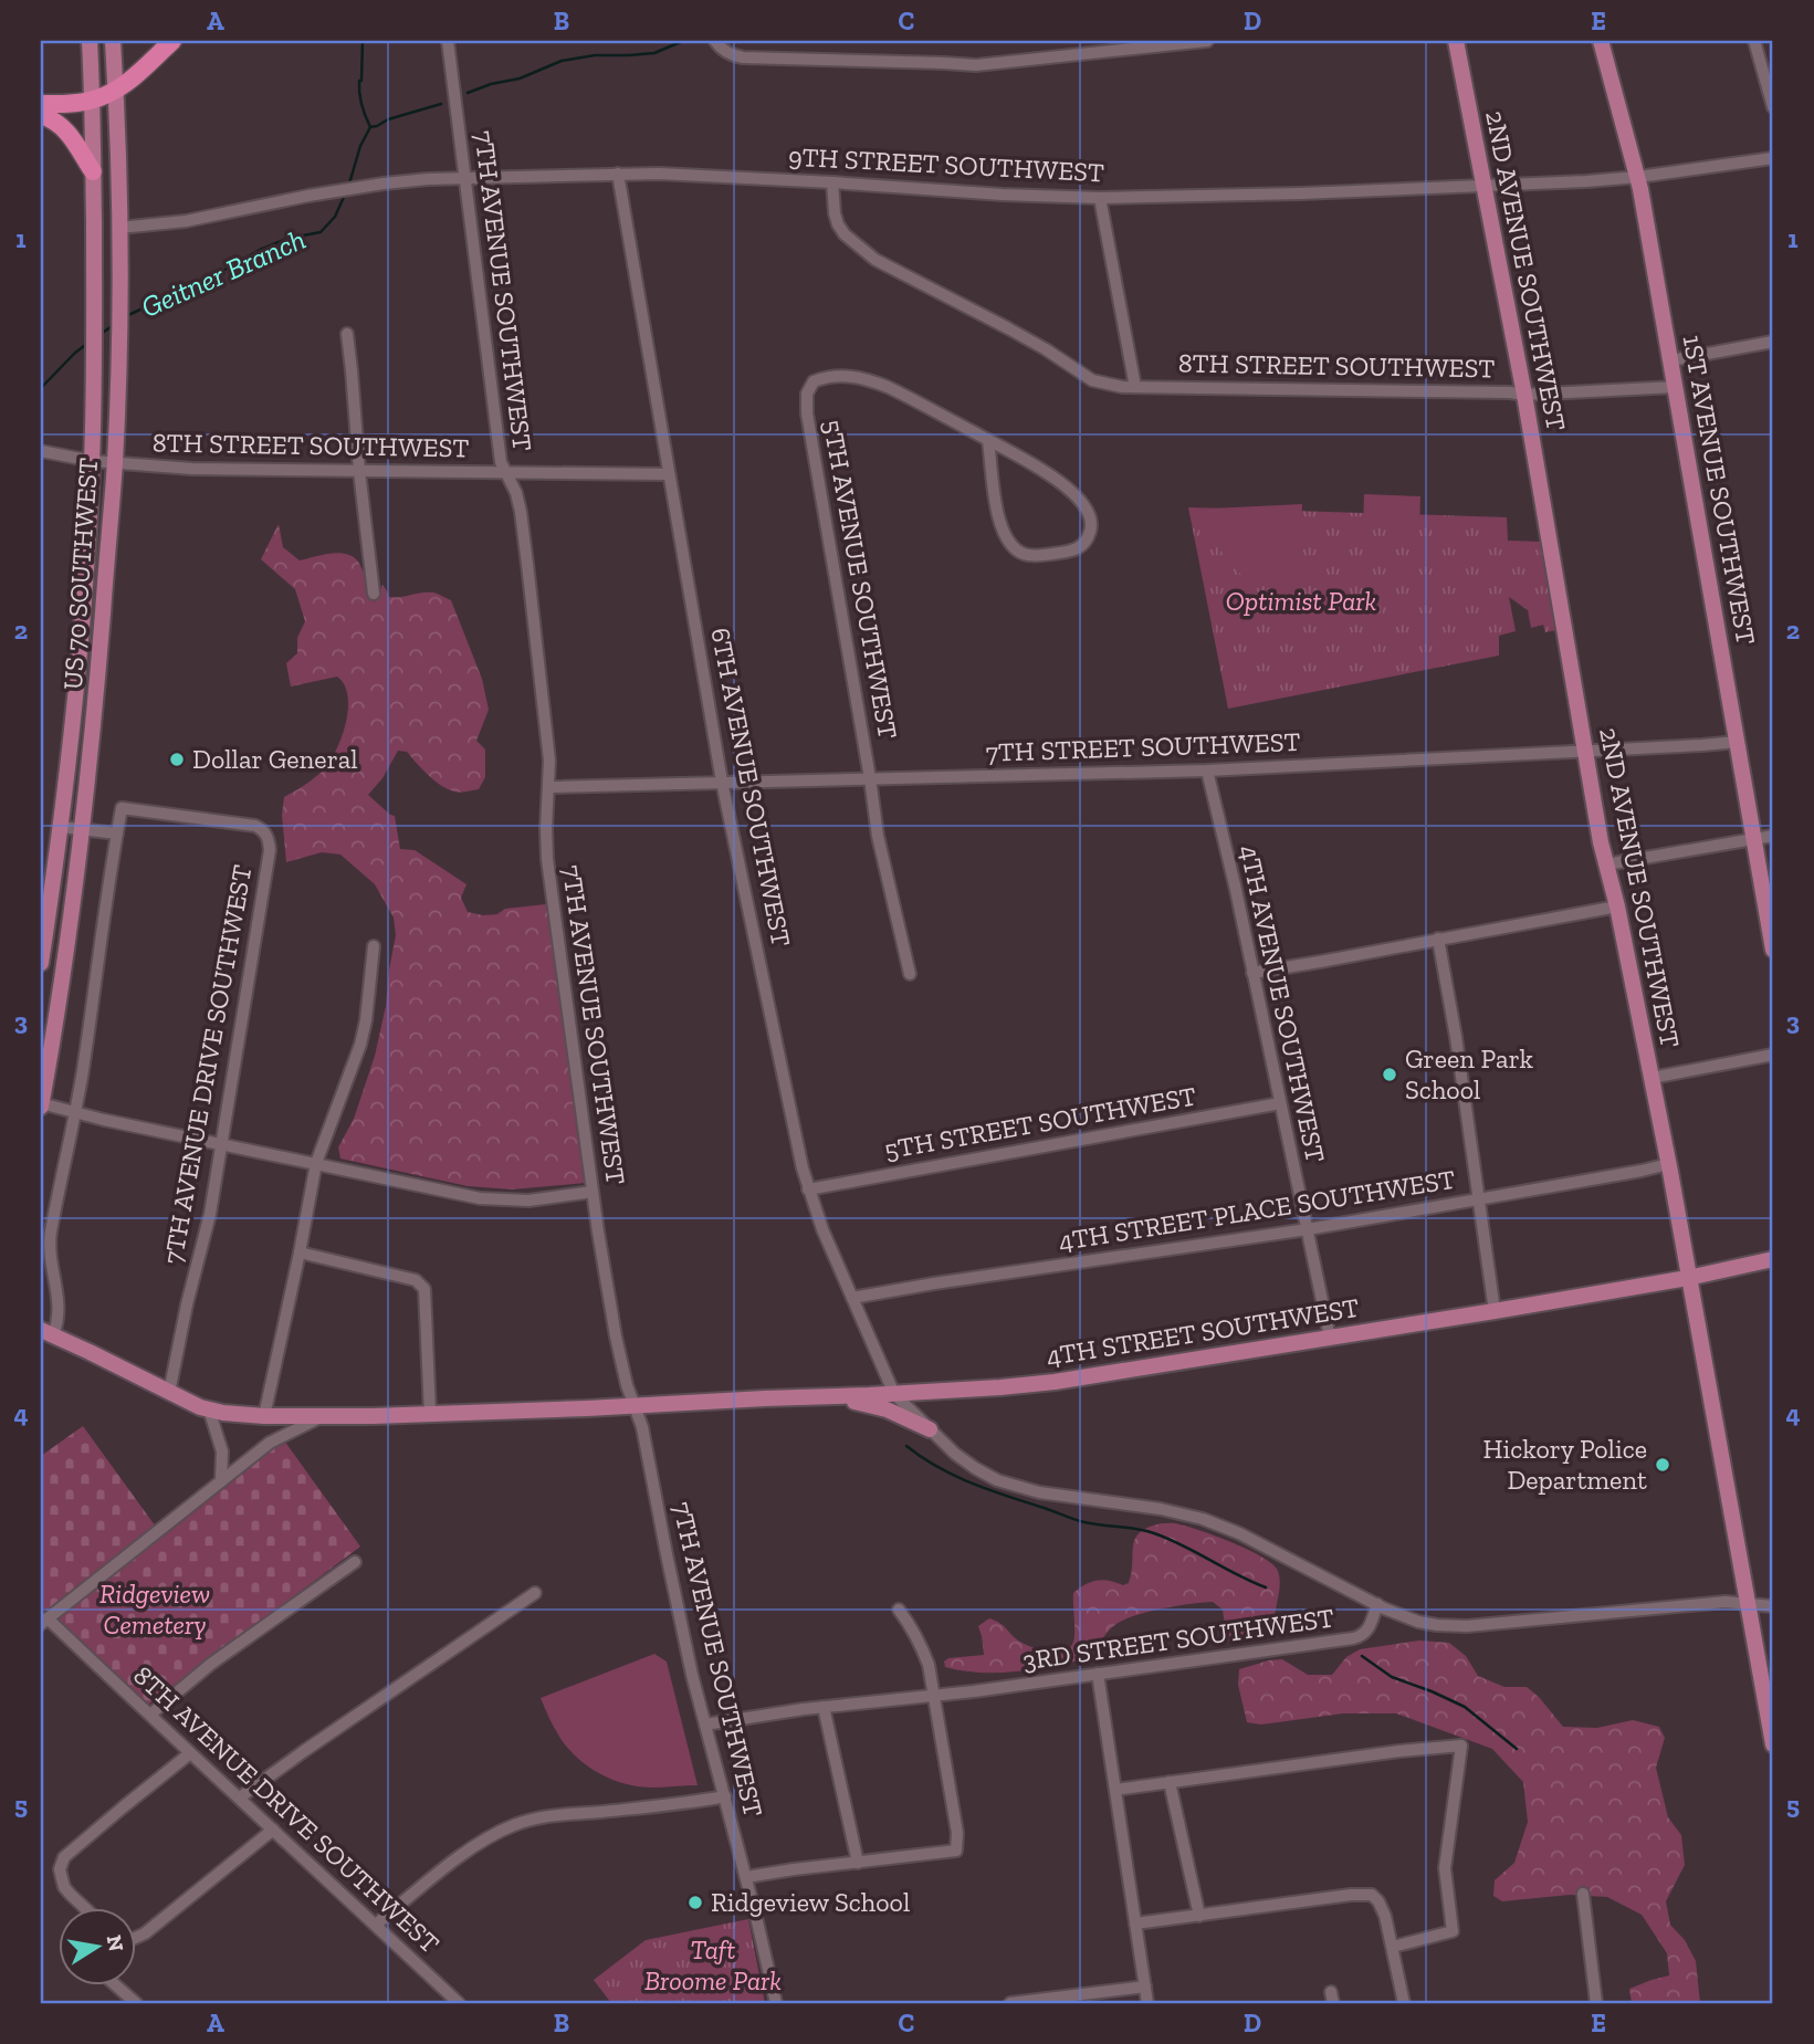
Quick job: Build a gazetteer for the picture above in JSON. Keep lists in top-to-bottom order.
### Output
{
  "streets": {
    "main road": [
      "2ND AVENUE SOUTHWEST",
      "1ST AVENUE SOUTHWEST",
      "US 70 SOUTHWEST",
      "4TH STREET SOUTHWEST"
    ],
    "street": [
      "9TH STREET SOUTHWEST",
      "7TH AVENUE SOUTHWEST",
      "8TH STREET SOUTHWEST",
      "5TH AVENUE SOUTHWEST",
      "7TH STREET SOUTHWEST",
      "6TH AVENUE SOUTHWEST",
      "4TH AVENUE SOUTHWEST",
      "7TH AVENUE DRIVE SOUTHWEST",
      "5TH STREET SOUTHWEST",
      "4TH STREET PLACE SOUTHWEST",
      "3RD STREET SOUTHWEST",
      "8TH AVENUE DRIVE SOUTHWEST"
    ]
  },
  "crossings": [
    ["9TH STREET SOUTHWEST", "2ND AVENUE SOUTHWEST"],
    ["9TH STREET SOUTHWEST", "7TH AVENUE SOUTHWEST"],
    ["9TH STREET SOUTHWEST", "8TH STREET SOUTHWEST"],
    ["9TH STREET SOUTHWEST", "1ST AVENUE SOUTHWEST"],
    ["9TH STREET SOUTHWEST", "US 70 SOUTHWEST"],
    ["9TH STREET SOUTHWEST", "6TH AVENUE SOUTHWEST"],
    ["2ND AVENUE SOUTHWEST", "8TH STREET SOUTHWEST"],
    ["2ND AVENUE SOUTHWEST", "7TH STREET SOUTHWEST"],
    ["2ND AVENUE SOUTHWEST", "4TH STREET PLACE SOUTHWEST"],
    ["2ND AVENUE SOUTHWEST", "4TH STREET SOUTHWEST"],
    ["7TH AVENUE SOUTHWEST", "8TH STREET SOUTHWEST"],
    ["7TH AVENUE SOUTHWEST", "7TH STREET SOUTHWEST"],
    ["7TH AVENUE SOUTHWEST", "4TH STREET SOUTHWEST"],
    ["7TH AVENUE SOUTHWEST", "3RD STREET SOUTHWEST"],
    ["8TH STREET SOUTHWEST", "1ST AVENUE SOUTHWEST"],
    ["8TH STREET SOUTHWEST", "US 70 SOUTHWEST"],
    ["8TH STREET SOUTHWEST", "6TH AVENUE SOUTHWEST"],
    ["1ST AVENUE SOUTHWEST", "7TH STREET SOUTHWEST"],
    ["5TH AVENUE SOUTHWEST", "7TH STREET SOUTHWEST"],
    ["7TH STREET SOUTHWEST", "6TH AVENUE SOUTHWEST"],
    ["7TH STREET SOUTHWEST", "4TH AVENUE SOUTHWEST"],
    ["6TH AVENUE SOUTHWEST", "5TH STREET SOUTHWEST"],
    ["6TH AVENUE SOUTHWEST", "4TH STREET PLACE SOUTHWEST"],
    ["6TH AVENUE SOUTHWEST", "4TH STREET SOUTHWEST"],
    ["4TH AVENUE SOUTHWEST", "5TH STREET SOUTHWEST"],
    ["4TH AVENUE SOUTHWEST", "4TH STREET PLACE SOUTHWEST"],
    ["4TH AVENUE SOUTHWEST", "4TH STREET SOUTHWEST"],
    ["7TH AVENUE DRIVE SOUTHWEST", "4TH STREET SOUTHWEST"]
  ],
  "water": ["Geitner Branch"],
  "parks": ["Optimist Park", "Ridgeview Cemetery", "Taft Broome Park"],
  "places": [
    "Dollar General",
    "Green Park School",
    "Hickory Police Department",
    "Ridgeview School"
  ],
  "north": "right",
  "grid": {
    "columns": [
      "A",
      "B",
      "C",
      "D",
      "E"
    ],
    "rows": [
      "1",
      "2",
      "3",
      "4",
      "5"
    ]
  }
}
